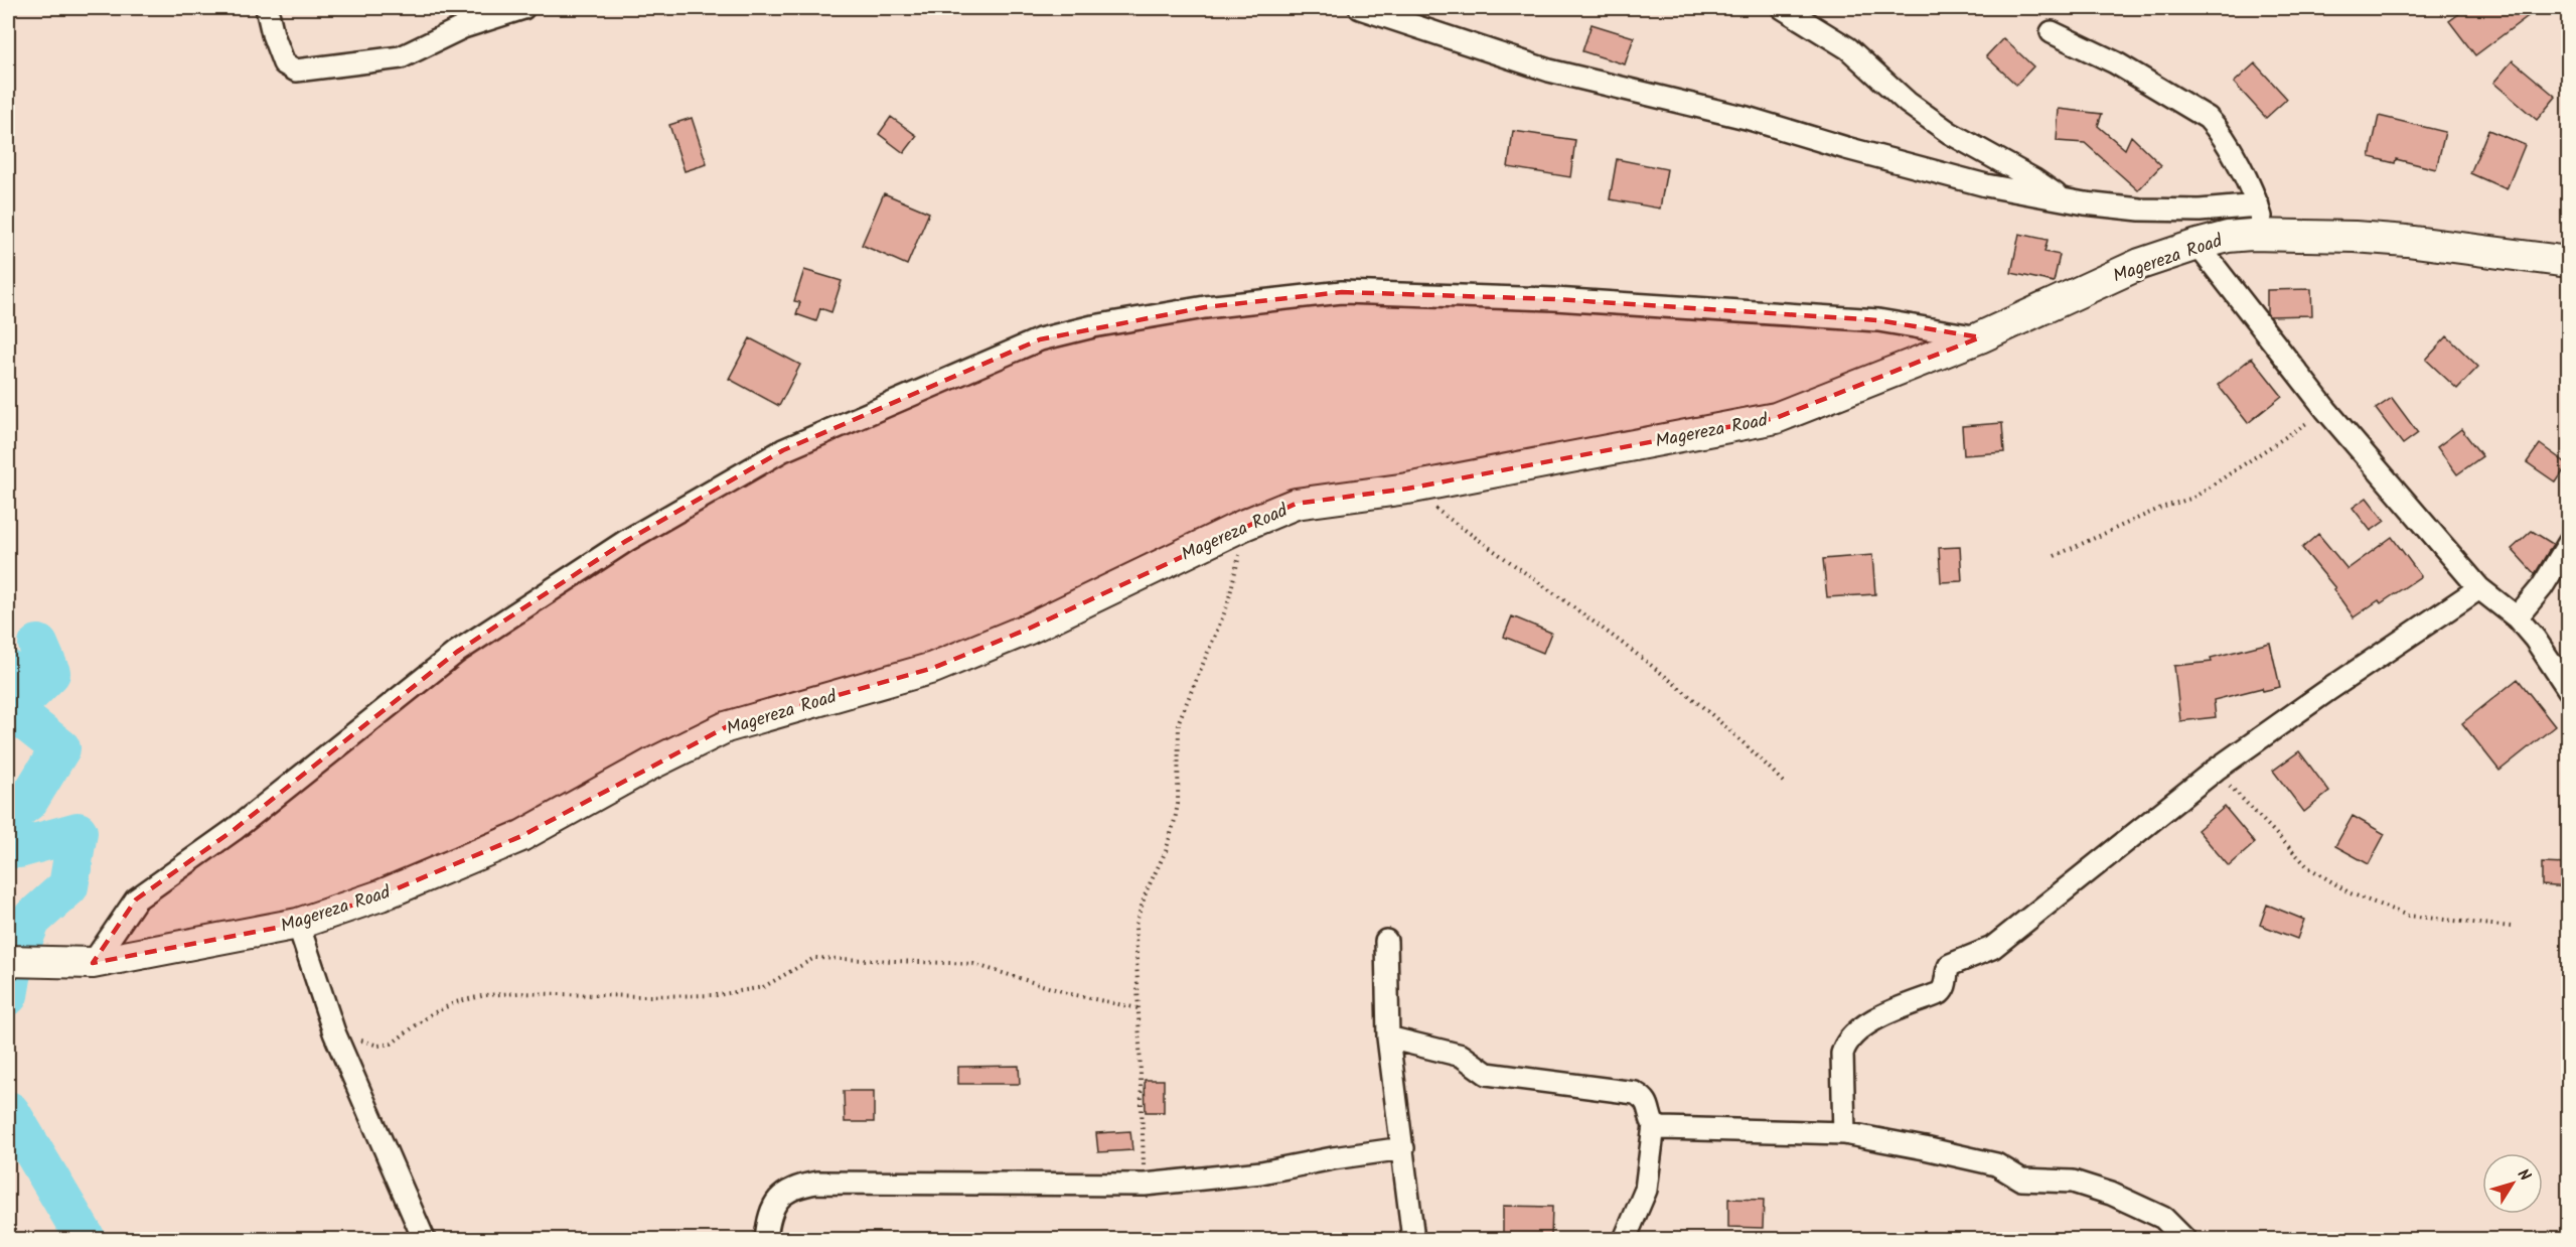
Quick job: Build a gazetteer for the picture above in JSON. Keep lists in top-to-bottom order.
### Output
{
  "streets": {
    "street": ["Magereza Road"]
  },
  "north": "top right"
}
